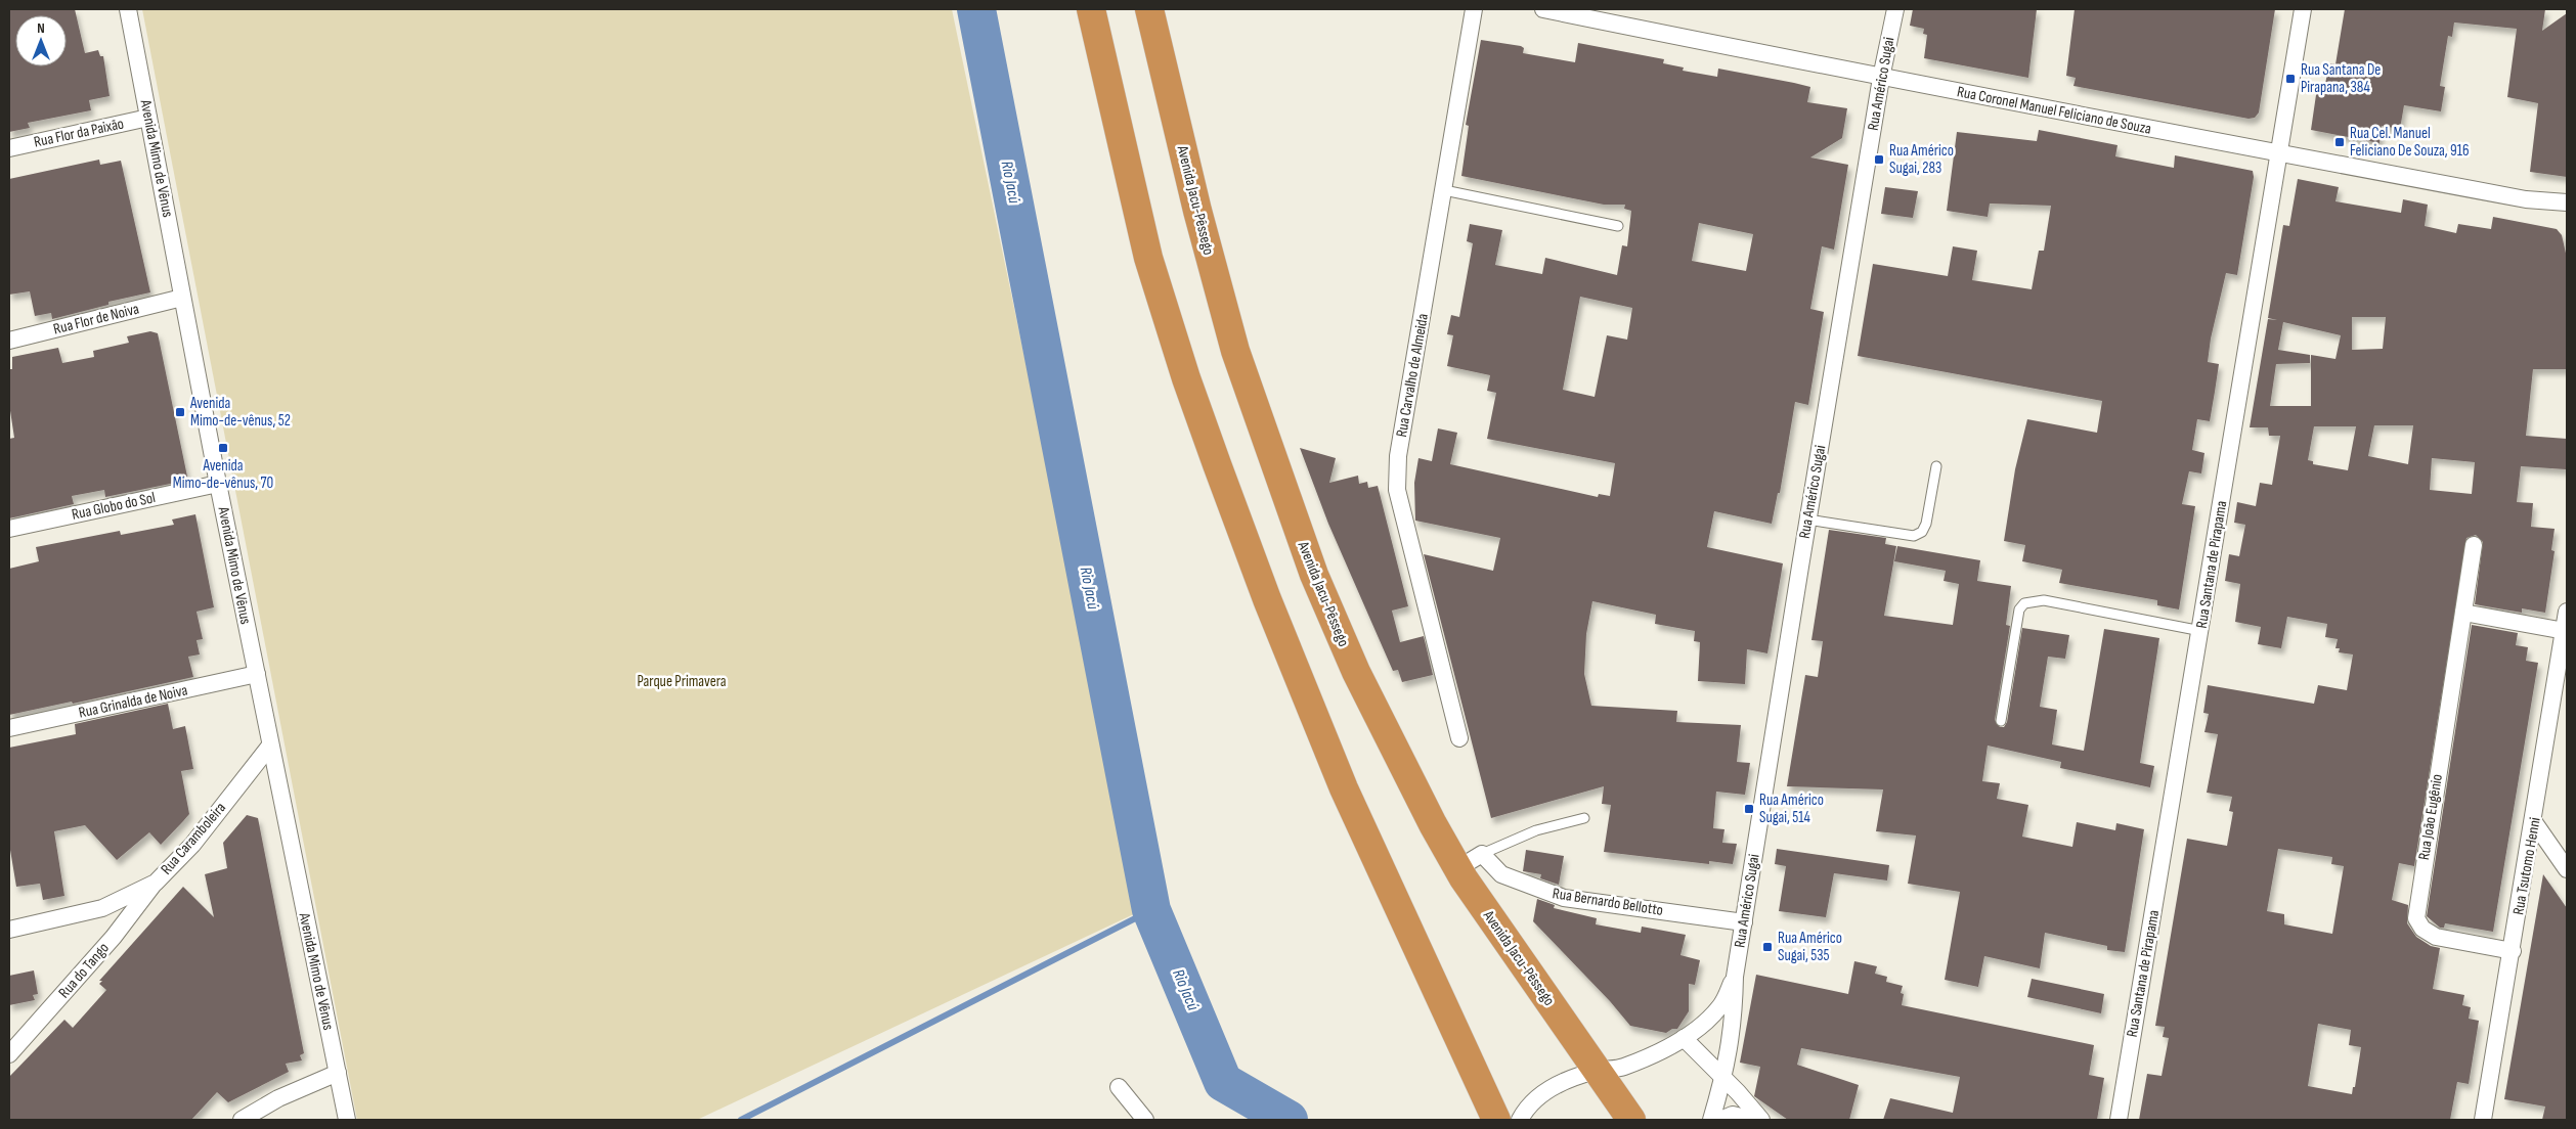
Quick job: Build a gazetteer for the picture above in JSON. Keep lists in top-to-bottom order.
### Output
{
  "streets": {
    "highway": ["Avenida Jacu-Pêssego"],
    "street": [
      "Rua Américo Sugai",
      "Rua Coronel Manuel Feliciano de Souza",
      "Rua Flor da Paixão",
      "Avenida Mimo de Vênus",
      "Rua Flor de Noiva",
      "Rua Carvalho de Almeida",
      "Rua Globo do Sol",
      "Rua Santana de Pirapama",
      "Rua Grinalda de Noiva",
      "Rua João Eugênio",
      "Rua Caramboleira",
      "Rua Tsutomo Henni",
      "Rua Bernardo Bellotto",
      "Rua do Tango"
    ]
  },
  "crossings": [
    ["Rua Américo Sugai", "Rua Coronel Manuel Feliciano de Souza"],
    ["Rua Américo Sugai", "Avenida Jacu-Pêssego"],
    ["Rua Américo Sugai", "Rua Bernardo Bellotto"],
    ["Rua Coronel Manuel Feliciano de Souza", "Rua Santana de Pirapama"],
    ["Rua Flor da Paixão", "Avenida Mimo de Vênus"],
    ["Avenida Mimo de Vênus", "Rua Flor de Noiva"],
    ["Avenida Mimo de Vênus", "Rua Globo do Sol"],
    ["Avenida Mimo de Vênus", "Rua Grinalda de Noiva"],
    ["Avenida Mimo de Vênus", "Rua Caramboleira"],
    ["Rua João Eugênio", "Rua Tsutomo Henni"],
    ["Rua Caramboleira", "Rua do Tango"]
  ],
  "water": ["Rio Jacú"],
  "parks": ["Parque Primavera"],
  "places": {
    "transit": [
      "Rua Santana De Pirapana, 384",
      "Rua Cel. Manuel Feliciano De Souza, 916",
      "Rua Américo Sugai, 283",
      "Avenida Mimo-de-vênus, 52",
      "Avenida Mimo-de-vênus, 70",
      "Rua Américo Sugai, 514",
      "Rua Américo Sugai, 535"
    ]
  },
  "north": "top"
}
